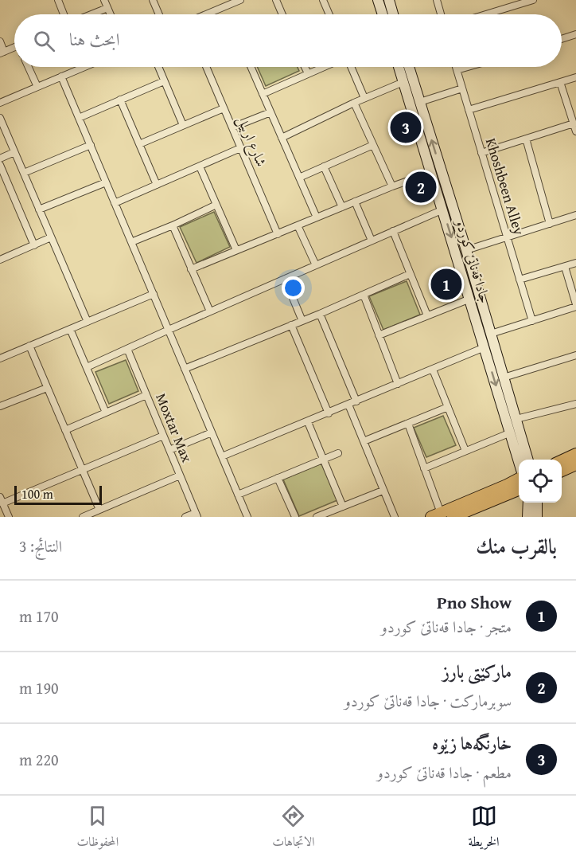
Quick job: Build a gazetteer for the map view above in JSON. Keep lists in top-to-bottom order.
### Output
{
  "streets": {
    "street": [
      "شارع اربيل",
      "Khoshbeen Alley",
      "جادا قەناتێ کوردو",
      "Moxtar Max"
    ]
  },
  "scale_bar": "100 m",
  "page": {
    "search": "ابحث هنا",
    "pins": ["3", "2", "1"],
    "scale": "100 m",
    "heading": ["بالقرب منك", "النتائج: 3"],
    "list": [
      {
        "mark": "1",
        "name": "Pno Show",
        "note": "متجر · جادا قەناتێ کوردو",
        "value": "170 m"
      },
      {
        "mark": "2",
        "name": "مارکێتی بارز",
        "note": "سوبرماركت · جادا قەناتێ کوردو",
        "value": "190 m"
      },
      {
        "mark": "3",
        "name": "خارنگەها زێوە",
        "note": "مطعم · جادا قەناتێ کوردو",
        "value": "220 m"
      }
    ],
    "nav": ["الخريطة", "الاتجاهات", "المحفوظات"]
  }
}
